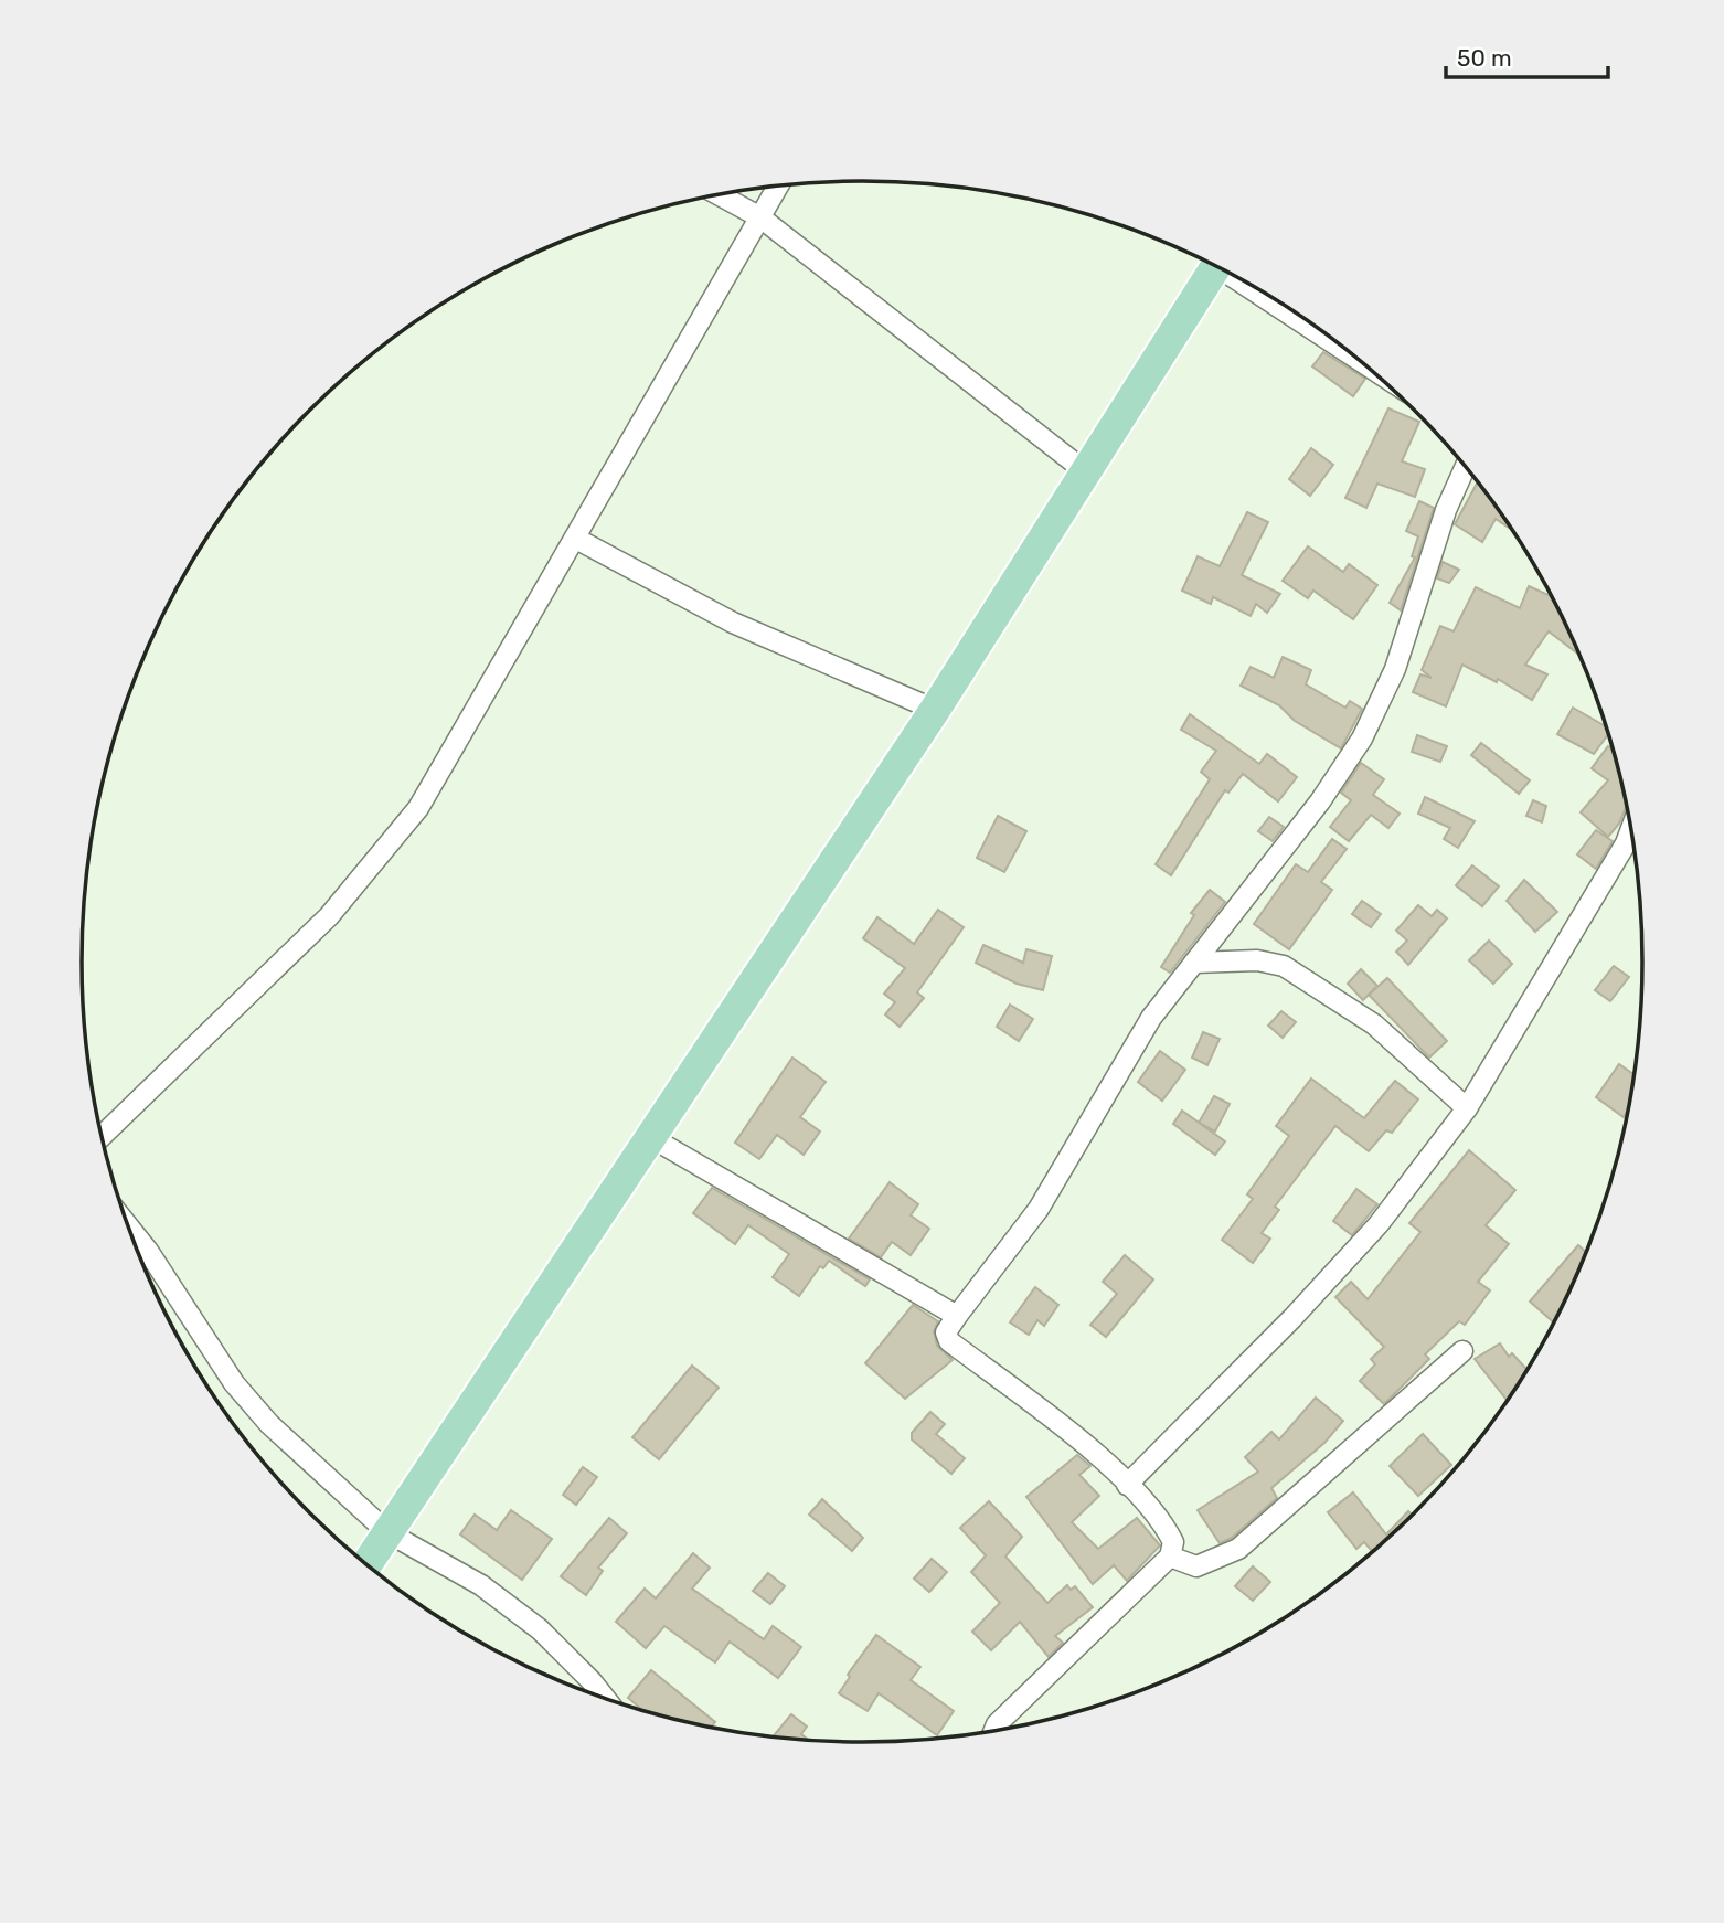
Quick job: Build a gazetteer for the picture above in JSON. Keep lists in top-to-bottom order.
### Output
{
  "scale_bar": "50 m"
}
